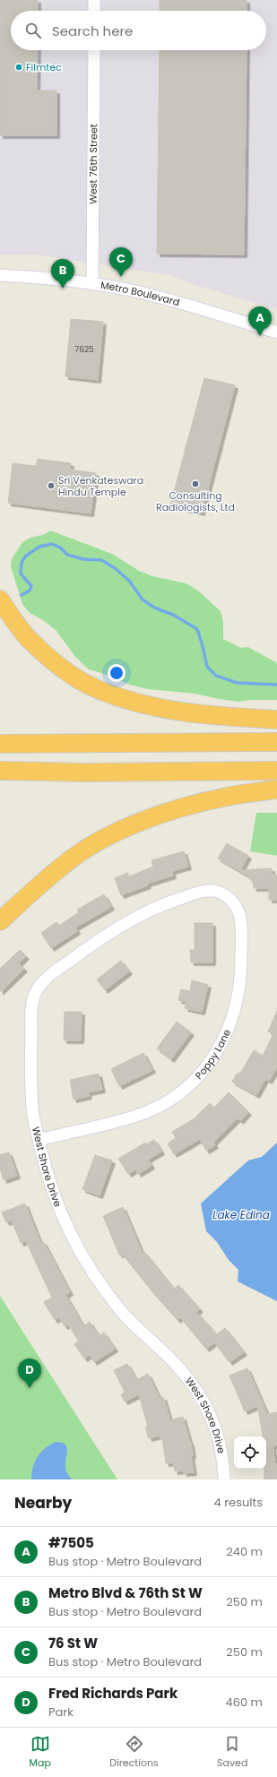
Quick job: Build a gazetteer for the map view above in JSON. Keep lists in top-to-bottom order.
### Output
{
  "streets": {
    "street": [
      "West 76th Street",
      "Metro Boulevard",
      "Poppy Lane",
      "West Shore Drive"
    ]
  },
  "crossings": [
    ["West 76th Street", "Metro Boulevard"],
    ["Poppy Lane", "West Shore Drive"]
  ],
  "water": ["Lake Edina"],
  "places": ["Filmtec", "Consulting Radiologists, Ltd", "Sri Venkateswara Hindu Temple"],
  "house_numbers": ["7625"],
  "page": {
    "search": "Search here",
    "pins": [
      "C",
      "B",
      "A",
      "D"
    ],
    "heading": ["Nearby", "4 results"],
    "list": [
      {
        "mark": "A",
        "name": "#7505",
        "note": "Bus stop · Metro Boulevard",
        "value": "240 m"
      },
      {
        "mark": "B",
        "name": "Metro Blvd & 76th St W",
        "note": "Bus stop · Metro Boulevard",
        "value": "250 m"
      },
      {
        "mark": "C",
        "name": "76 St W",
        "note": "Bus stop · Metro Boulevard",
        "value": "250 m"
      },
      {
        "mark": "D",
        "name": "Fred Richards Park",
        "note": "Park",
        "value": "460 m"
      }
    ],
    "nav": ["Map", "Directions", "Saved"]
  }
}
